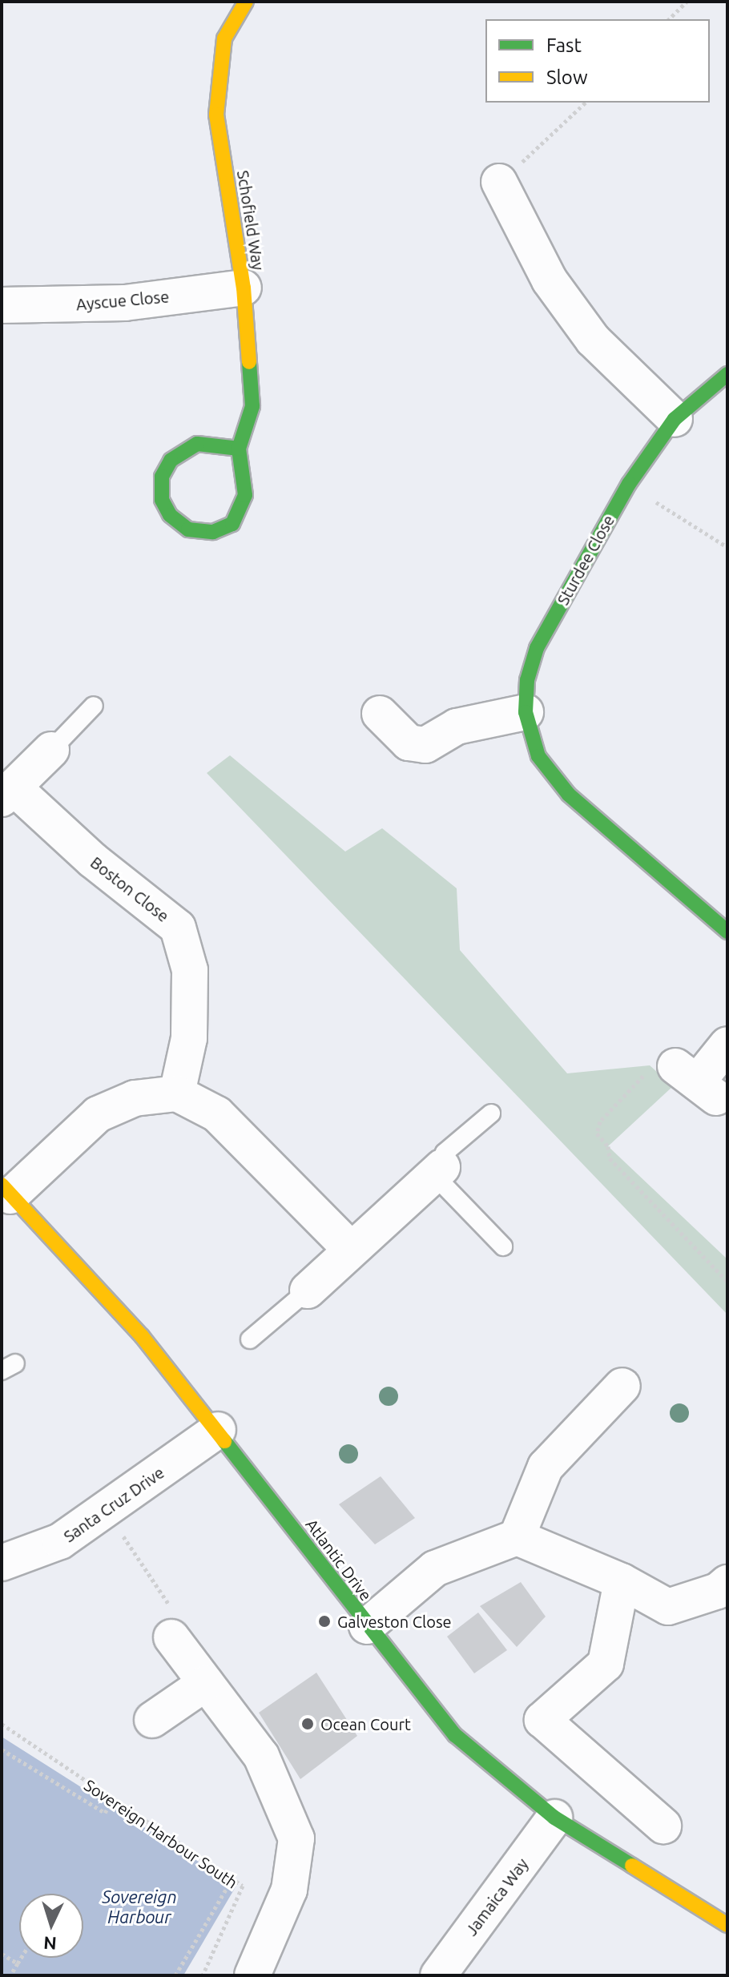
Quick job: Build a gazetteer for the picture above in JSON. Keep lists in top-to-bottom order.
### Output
{
  "streets": {
    "street": [
      "Schofield Way",
      "Ayscue Close",
      "Sturdee Close",
      "Boston Close",
      "Santa Cruz Drive",
      "Atlantic Drive",
      "Jamaica Way"
    ],
    "path": ["Sovereign Harbour South"]
  },
  "crossings": [
    ["Schofield Way", "Ayscue Close"],
    ["Santa Cruz Drive", "Atlantic Drive"],
    ["Atlantic Drive", "Jamaica Way"]
  ],
  "water": ["Sovereign Harbour"],
  "places": ["Galveston Close", "Ocean Court"],
  "legend": ["Fast", "Slow"],
  "north": "bottom"
}
